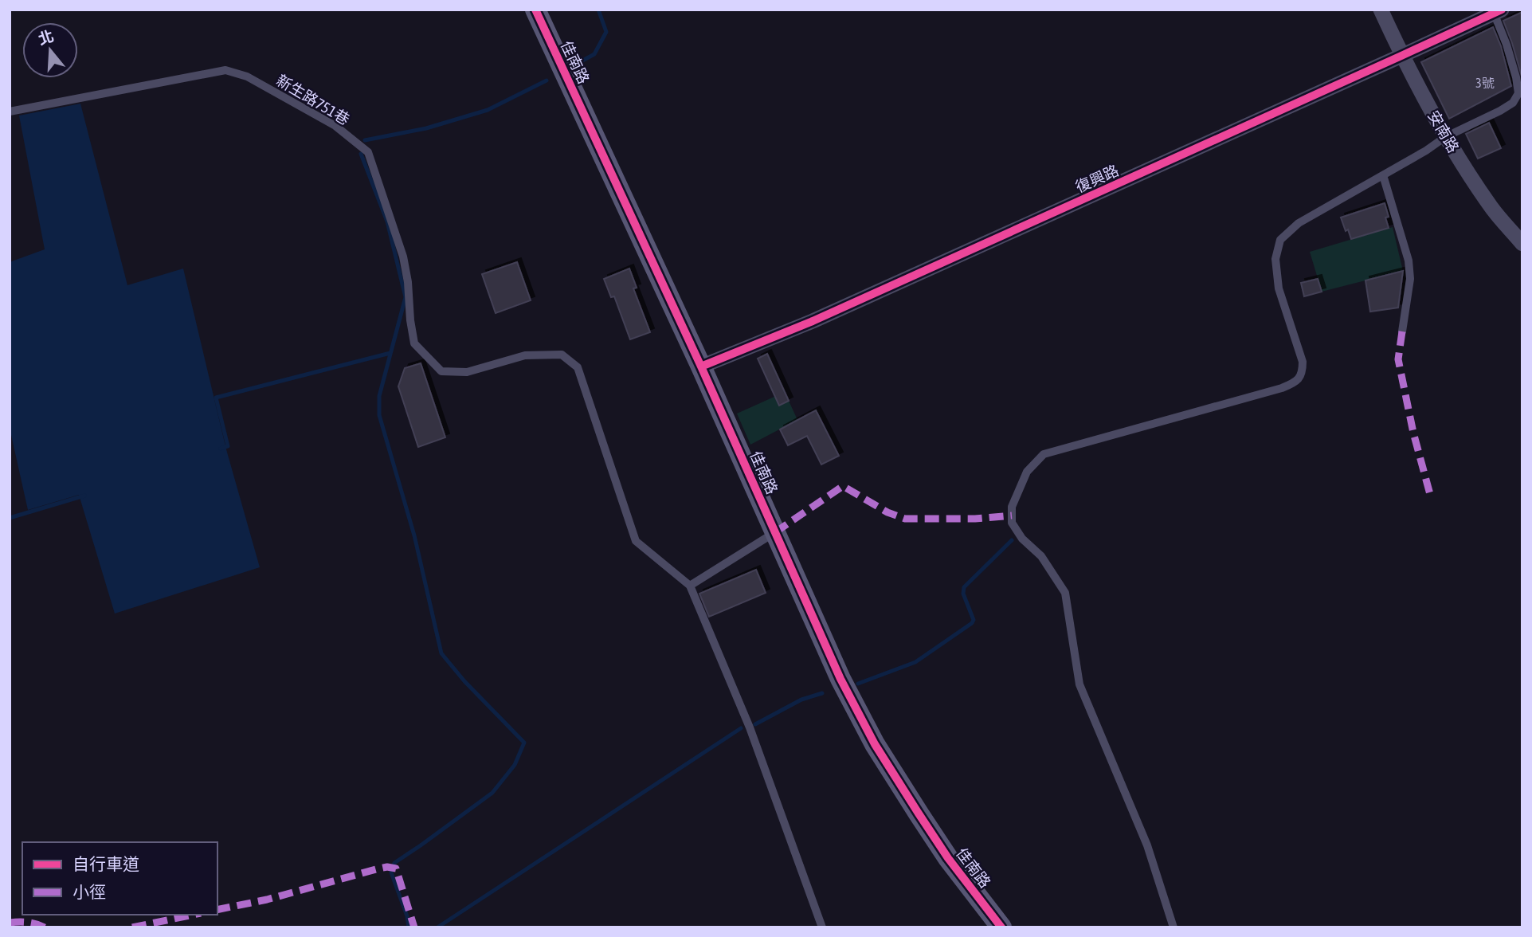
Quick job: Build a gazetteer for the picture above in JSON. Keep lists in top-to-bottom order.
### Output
{
  "streets": {
    "street": ["佳南路", "安南路", "復興路"],
    "lane": ["新生路751巷"]
  },
  "crossings": [
    ["佳南路", "復興路"],
    ["安南路", "復興路"]
  ],
  "house_numbers": ["3號"],
  "legend": ["自行車道", "小徑"],
  "north": "top"
}
